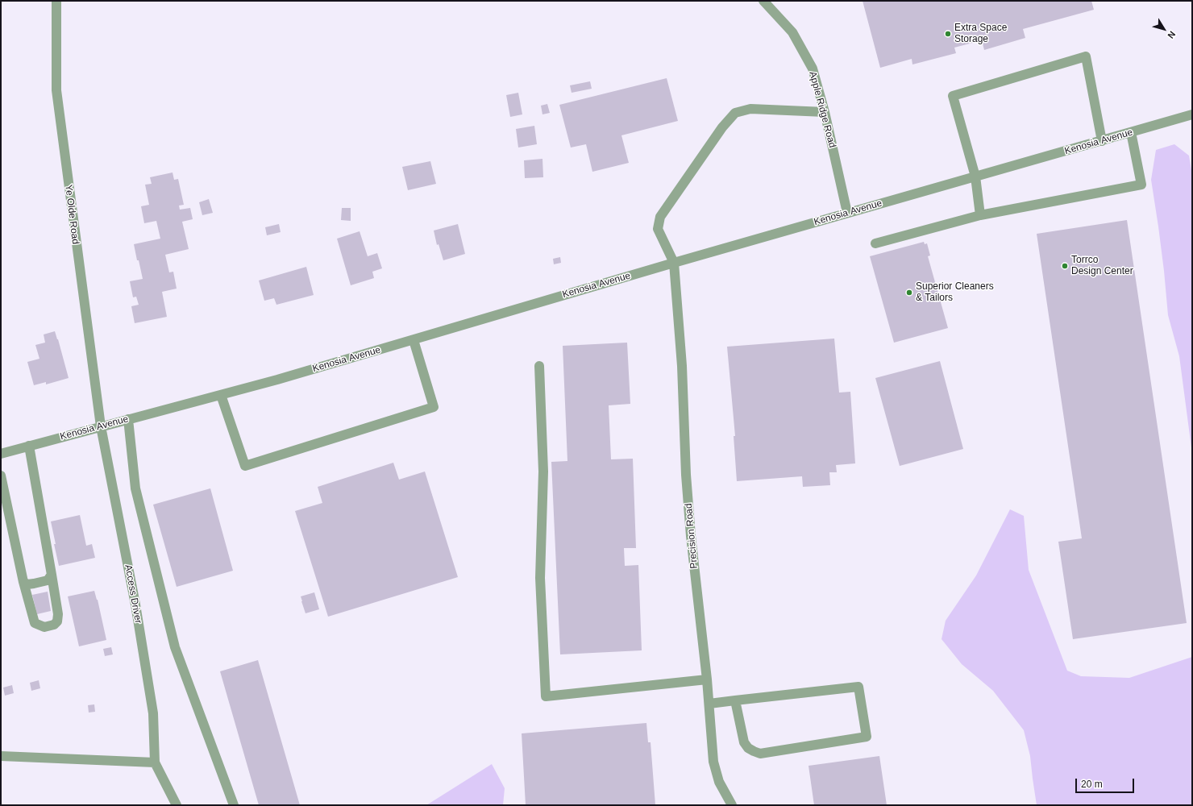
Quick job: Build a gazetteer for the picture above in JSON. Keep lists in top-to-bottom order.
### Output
{
  "streets": {
    "street": [
      "Apple Ridge Road",
      "Kenosia Avenue",
      "Ye Olde Road",
      "Precision Road",
      "Access Driver"
    ]
  },
  "crossings": [
    ["Apple Ridge Road", "Kenosia Avenue"],
    ["Kenosia Avenue", "Ye Olde Road"],
    ["Kenosia Avenue", "Precision Road"],
    ["Kenosia Avenue", "Access Driver"],
    ["Ye Olde Road", "Access Driver"]
  ],
  "places": ["Extra Space Storage", "Torrco Design Center", "Superior Cleaners & Tailors"],
  "scale_bar": "20 m",
  "north": "bottom right"
}
